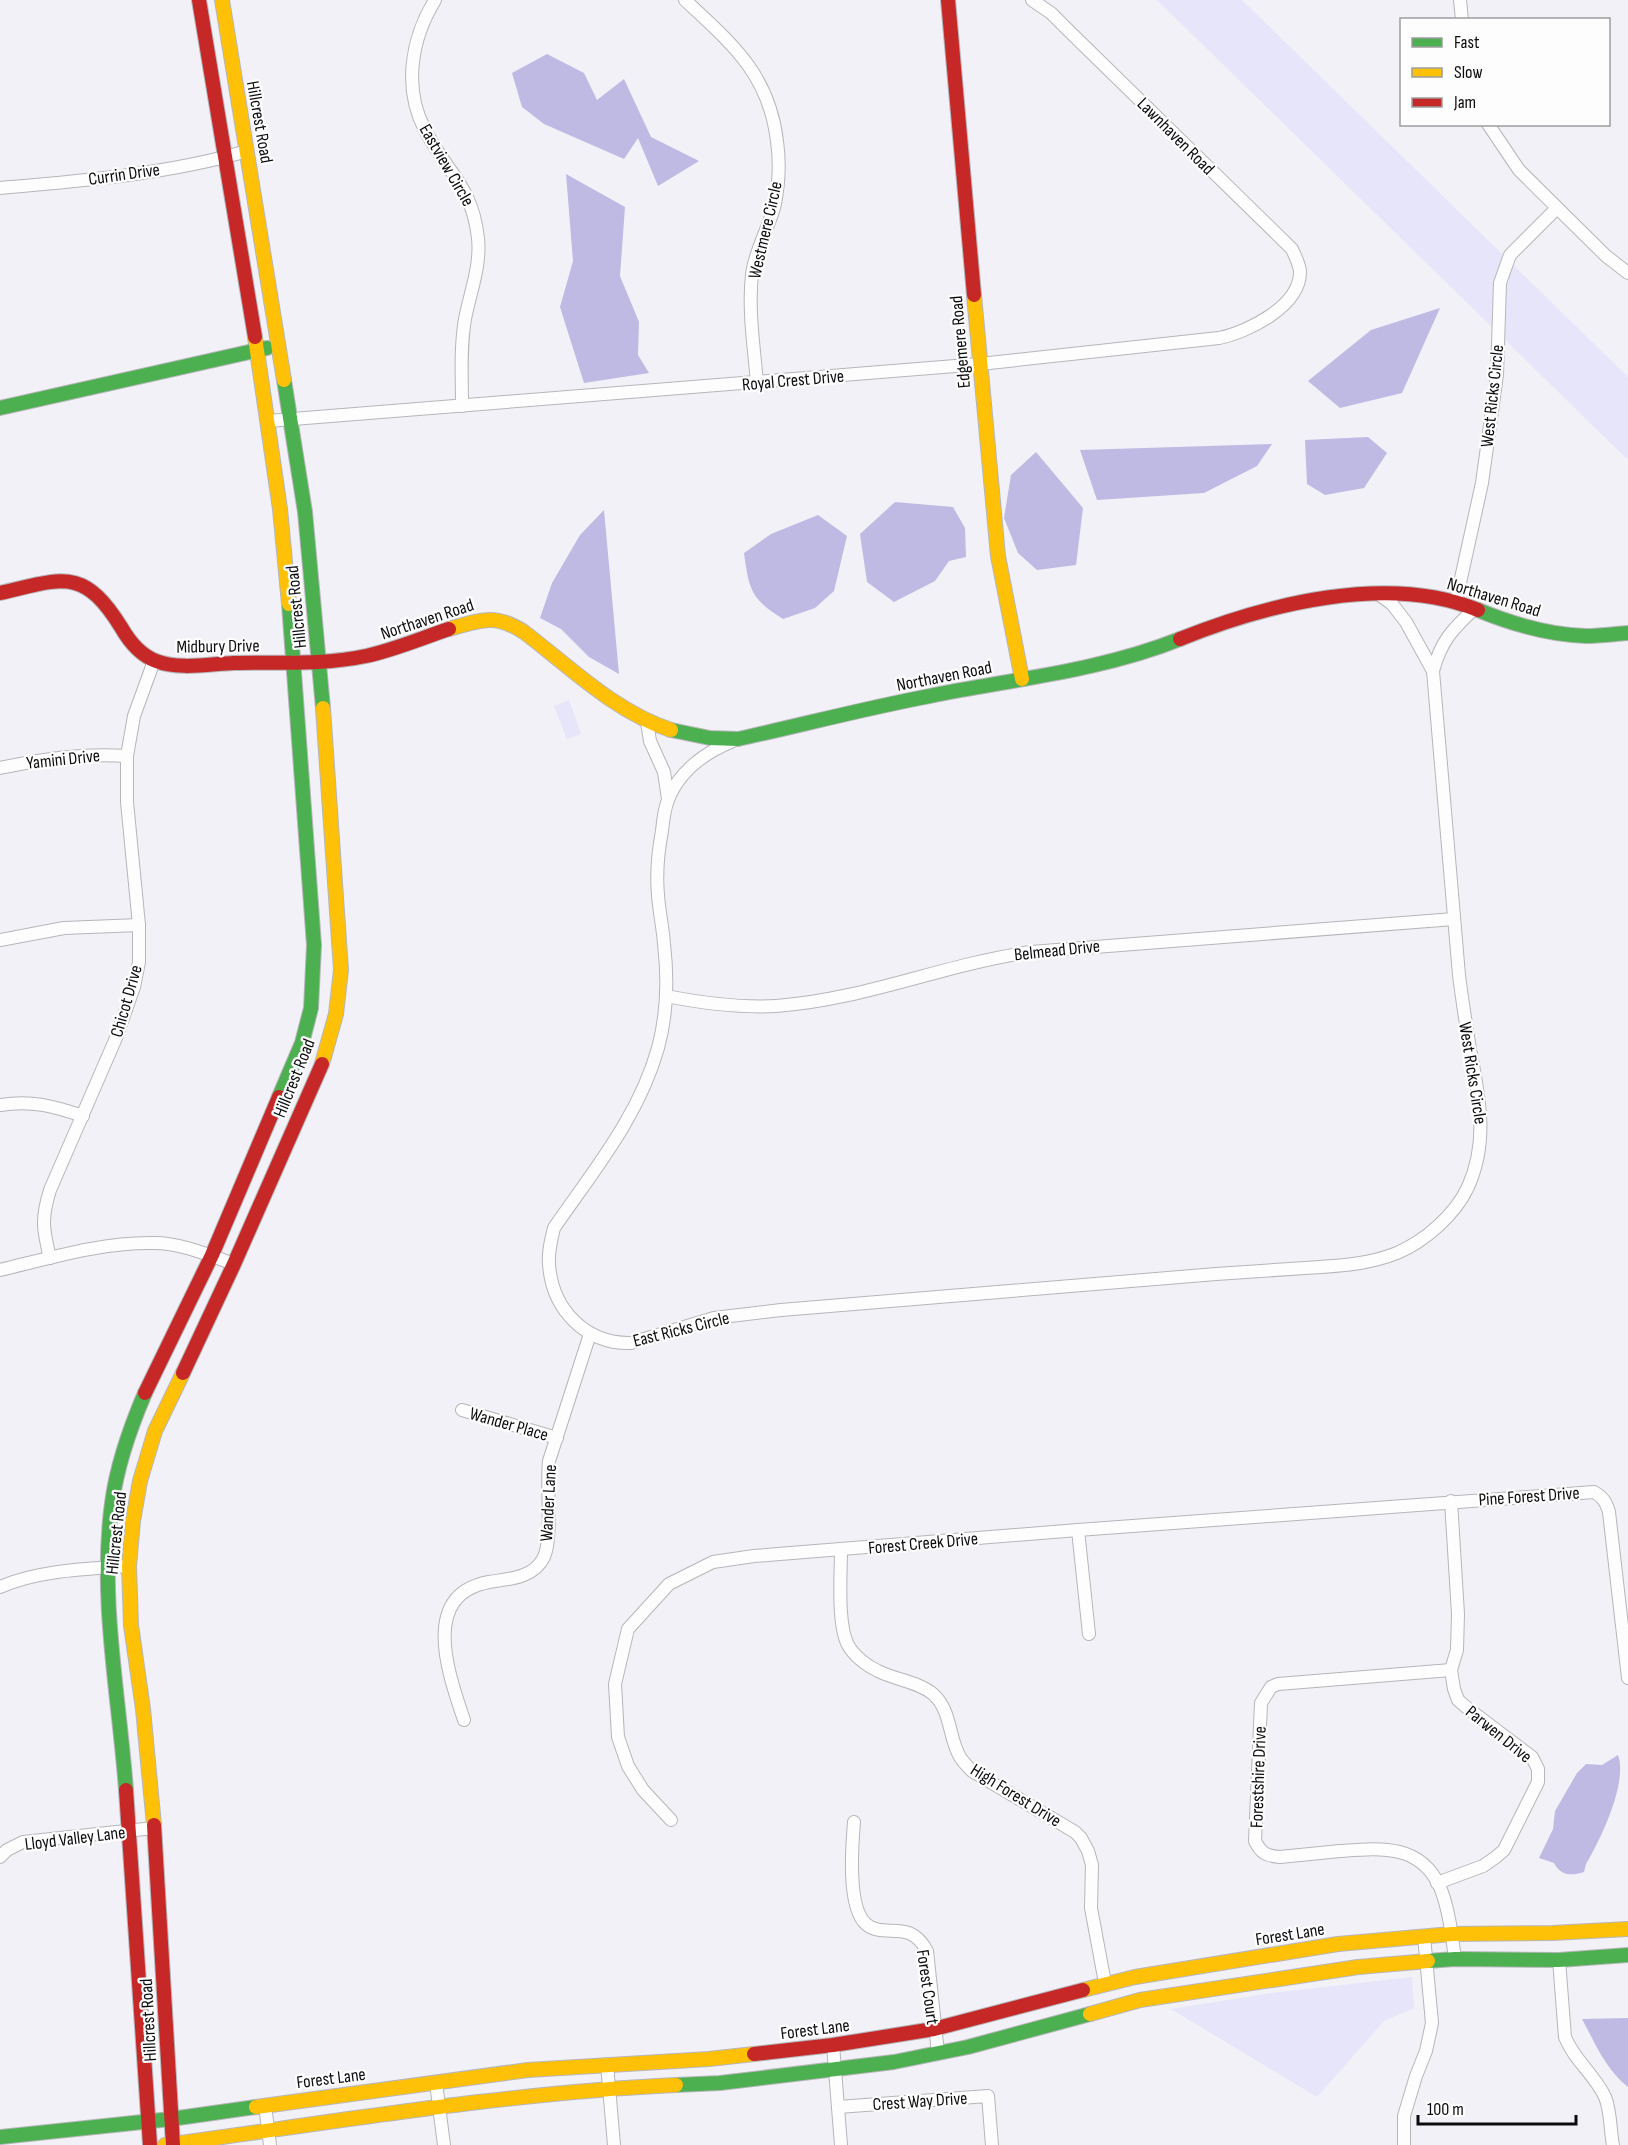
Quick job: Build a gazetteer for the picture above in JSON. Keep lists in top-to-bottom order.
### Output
{
  "streets": {
    "main road": [
      "Hillcrest Road",
      "Edgemere Road",
      "Northaven Road",
      "Midbury Drive",
      "Forest Lane"
    ],
    "street": [
      "Lawnhaven Road",
      "Eastview Circle",
      "Currin Drive",
      "Westmere Circle",
      "Royal Crest Drive",
      "West Ricks Circle",
      "Yamini Drive",
      "Belmead Drive",
      "Chicot Drive",
      "East Ricks Circle",
      "Wander Place",
      "Pine Forest Drive",
      "Wander Lane",
      "Forest Creek Drive",
      "Parwen Drive",
      "Forestshire Drive",
      "High Forest Drive",
      "Lloyd Valley Lane",
      "Forest Court",
      "Crest Way Drive"
    ]
  },
  "crossings": [
    ["Hillcrest Road", "Currin Drive"],
    ["Hillcrest Road", "Royal Crest Drive"],
    ["Hillcrest Road", "Northaven Road"],
    ["Hillcrest Road", "Midbury Drive"],
    ["Hillcrest Road", "Lloyd Valley Lane"],
    ["Hillcrest Road", "Forest Lane"],
    ["Lawnhaven Road", "Royal Crest Drive"],
    ["Eastview Circle", "Royal Crest Drive"],
    ["Westmere Circle", "Royal Crest Drive"],
    ["Edgemere Road", "Royal Crest Drive"],
    ["Edgemere Road", "Northaven Road"],
    ["West Ricks Circle", "Northaven Road"],
    ["West Ricks Circle", "Belmead Drive"],
    ["West Ricks Circle", "East Ricks Circle"],
    ["Northaven Road", "Midbury Drive"],
    ["Northaven Road", "East Ricks Circle"],
    ["Midbury Drive", "Chicot Drive"],
    ["Yamini Drive", "Chicot Drive"],
    ["Belmead Drive", "East Ricks Circle"],
    ["East Ricks Circle", "Wander Lane"],
    ["Wander Place", "Wander Lane"],
    ["Pine Forest Drive", "Forest Creek Drive"],
    ["Pine Forest Drive", "Parwen Drive"],
    ["Forest Creek Drive", "Parwen Drive"],
    ["Forest Creek Drive", "High Forest Drive"],
    ["Parwen Drive", "Forestshire Drive"],
    ["Forestshire Drive", "Forest Lane"],
    ["High Forest Drive", "Forest Lane"],
    ["Forest Lane", "Forest Court"]
  ],
  "legend": ["Fast", "Slow", "Jam"],
  "scale_bar": "100 m"
}
